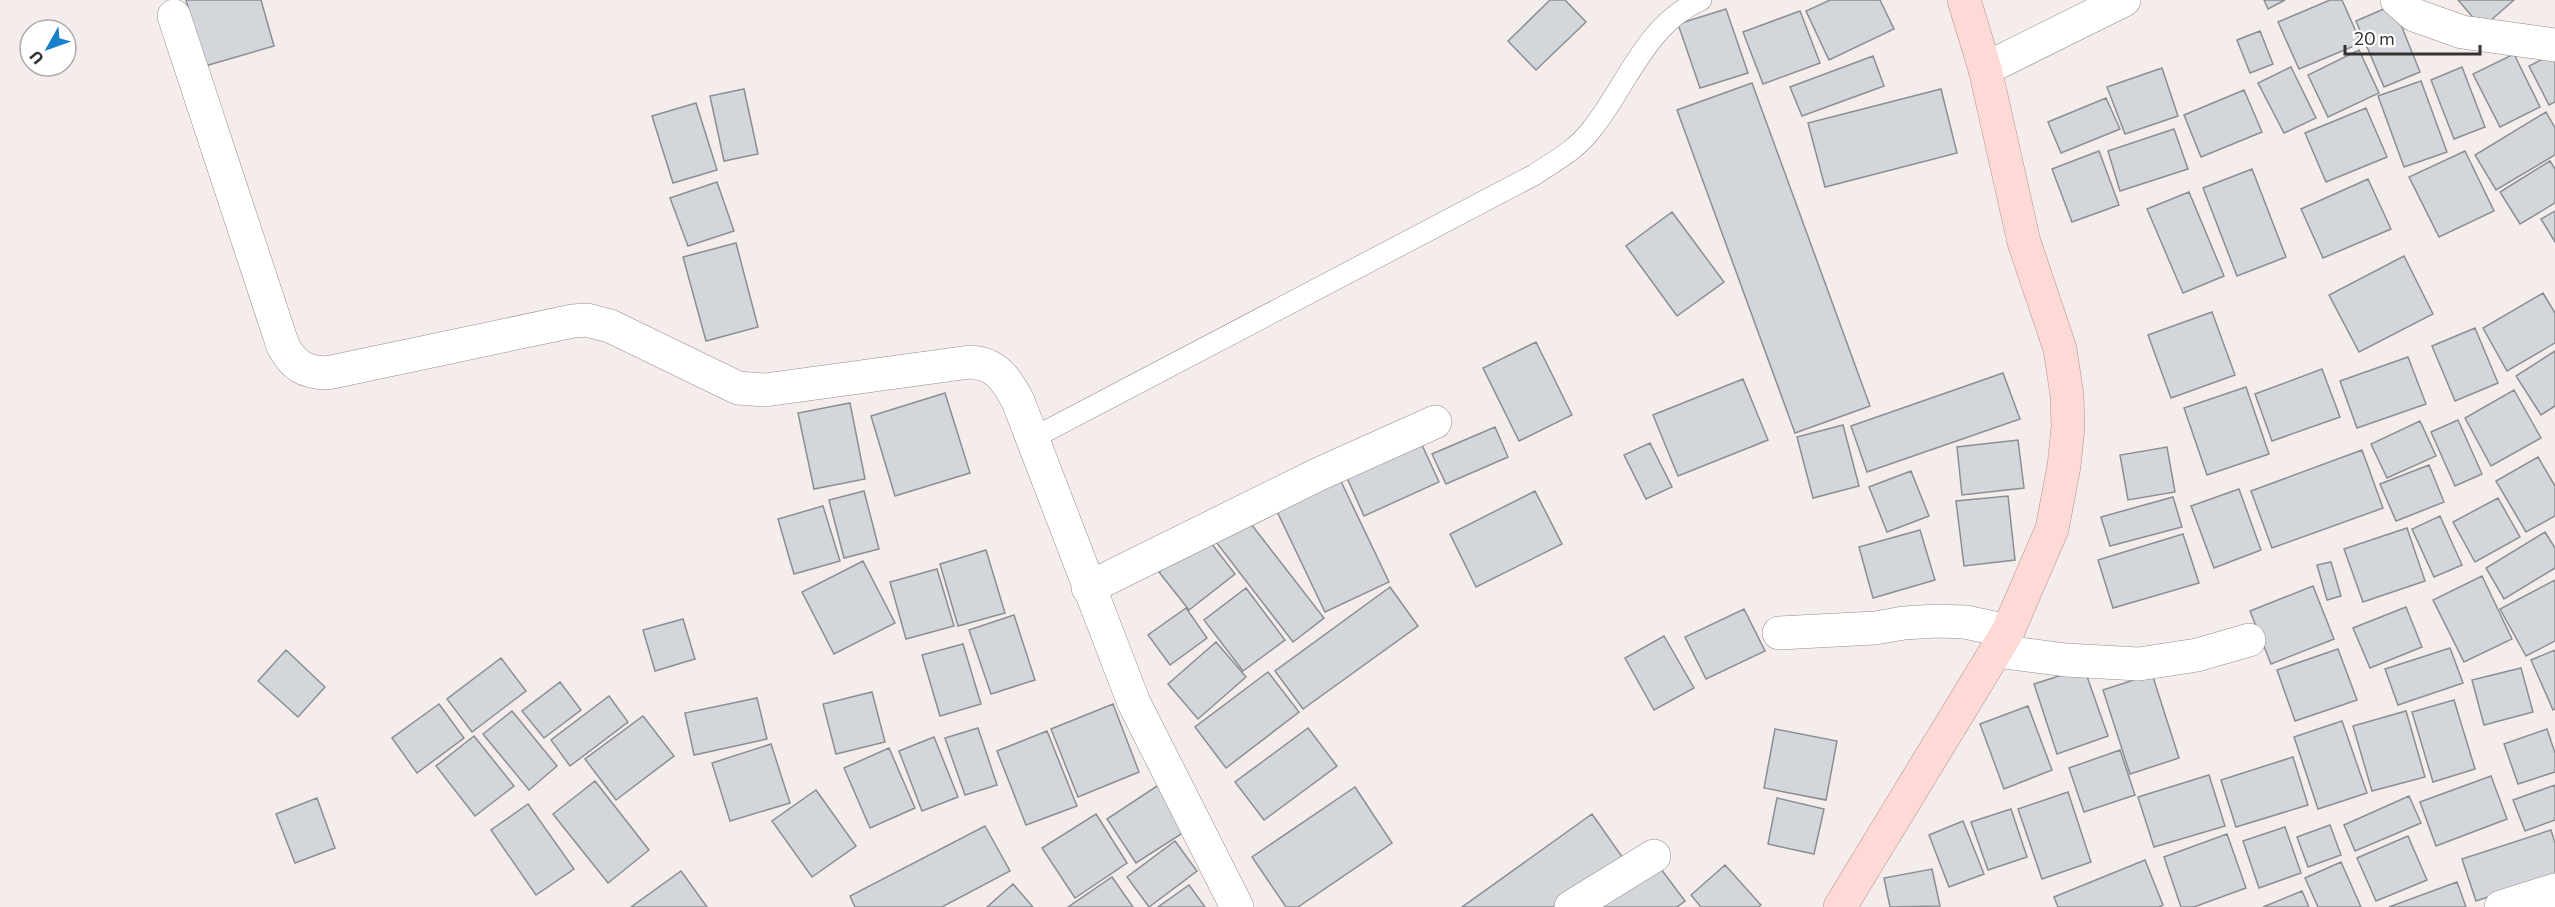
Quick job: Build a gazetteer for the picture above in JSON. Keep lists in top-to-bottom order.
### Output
{
  "scale_bar": "20 m",
  "north": "bottom left"
}
